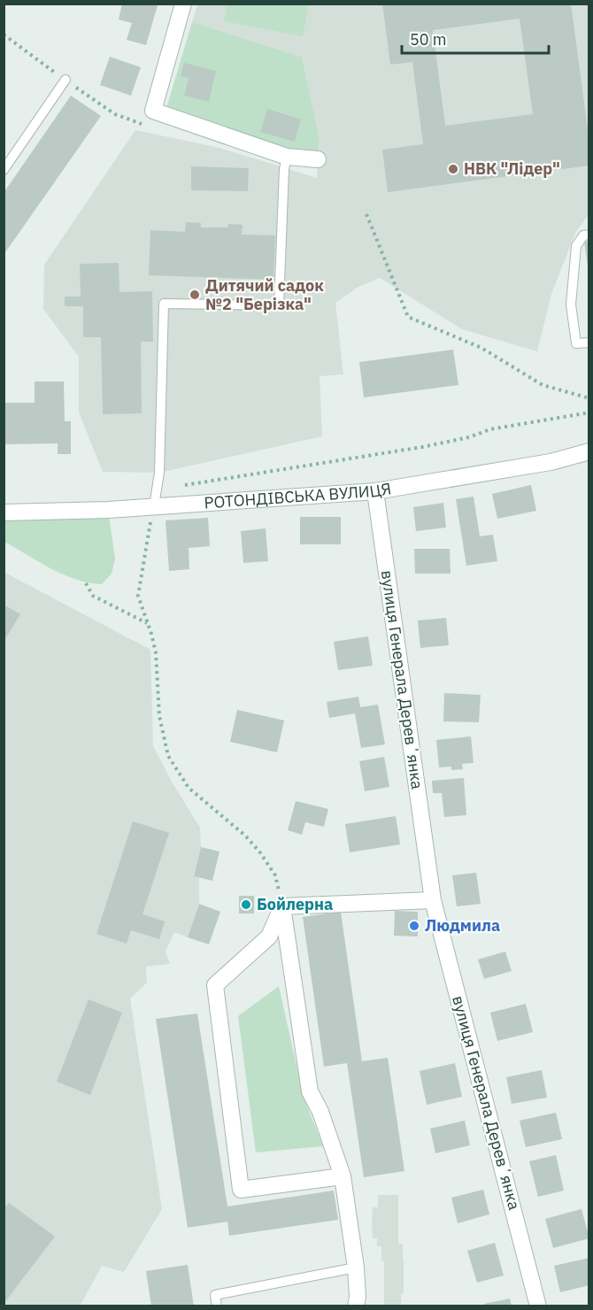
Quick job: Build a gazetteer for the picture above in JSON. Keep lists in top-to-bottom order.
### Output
{
  "streets": {
    "street": ["РОТОНДІВСЬКА ВУЛИЦЯ", "вулиця Генерала Деревʼянка"]
  },
  "crossings": [
    ["РОТОНДІВСЬКА ВУЛИЦЯ", "вулиця Генерала Деревʼянка"]
  ],
  "places": [
    "НВК \"Лідер\"",
    "Дитячий садок №2 \"Берізка\"",
    "Бойлерна",
    "Людмила"
  ],
  "scale_bar": "50 m"
}
